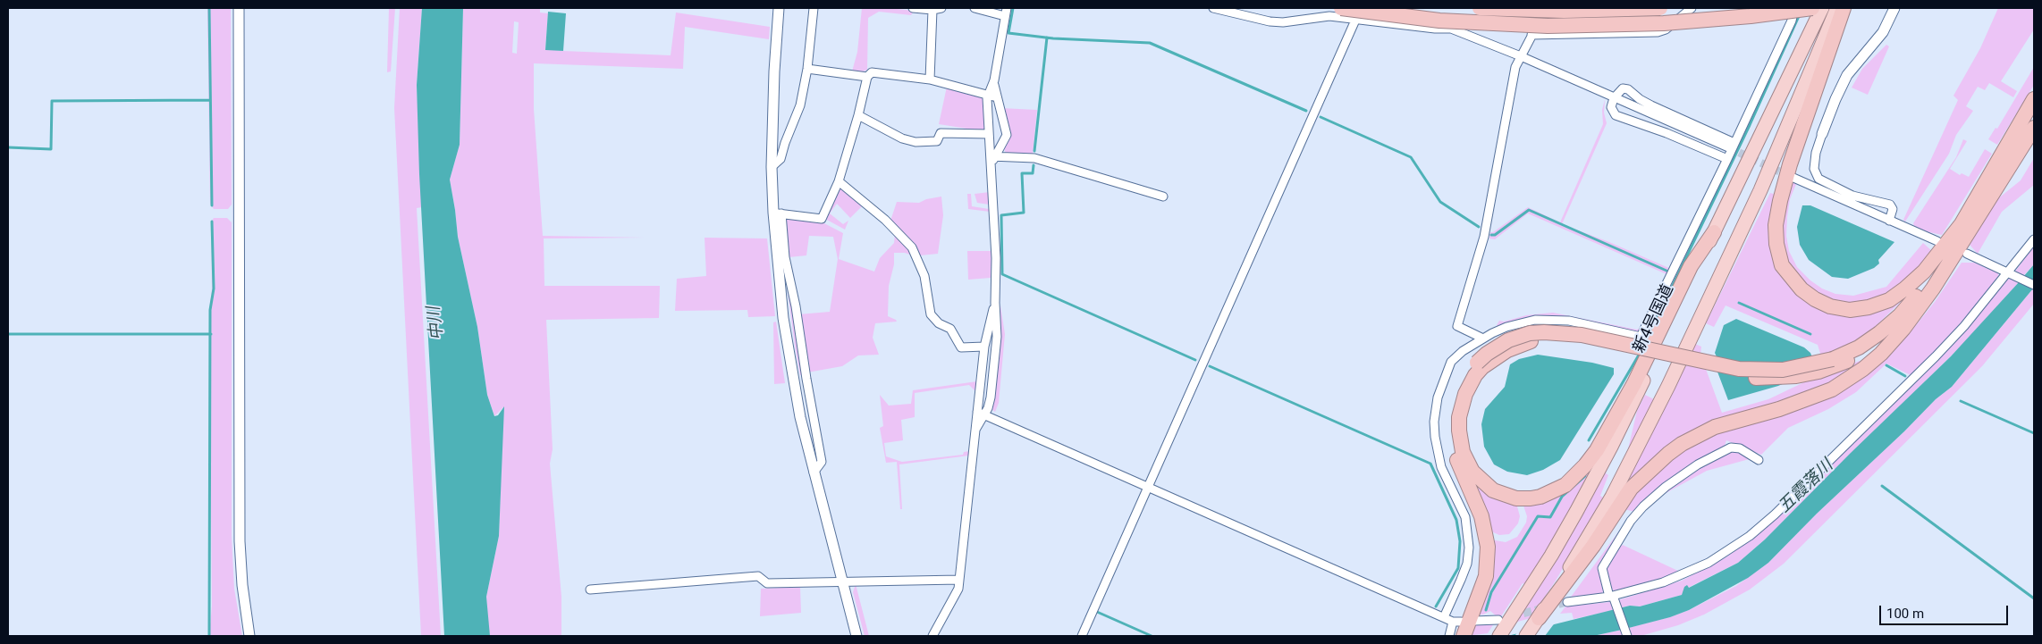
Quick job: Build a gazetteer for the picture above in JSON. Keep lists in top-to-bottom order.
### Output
{
  "streets": {
    "highway": ["新4号国道"]
  },
  "water": ["中川", "五霞落川"],
  "scale_bar": "100 m"
}
